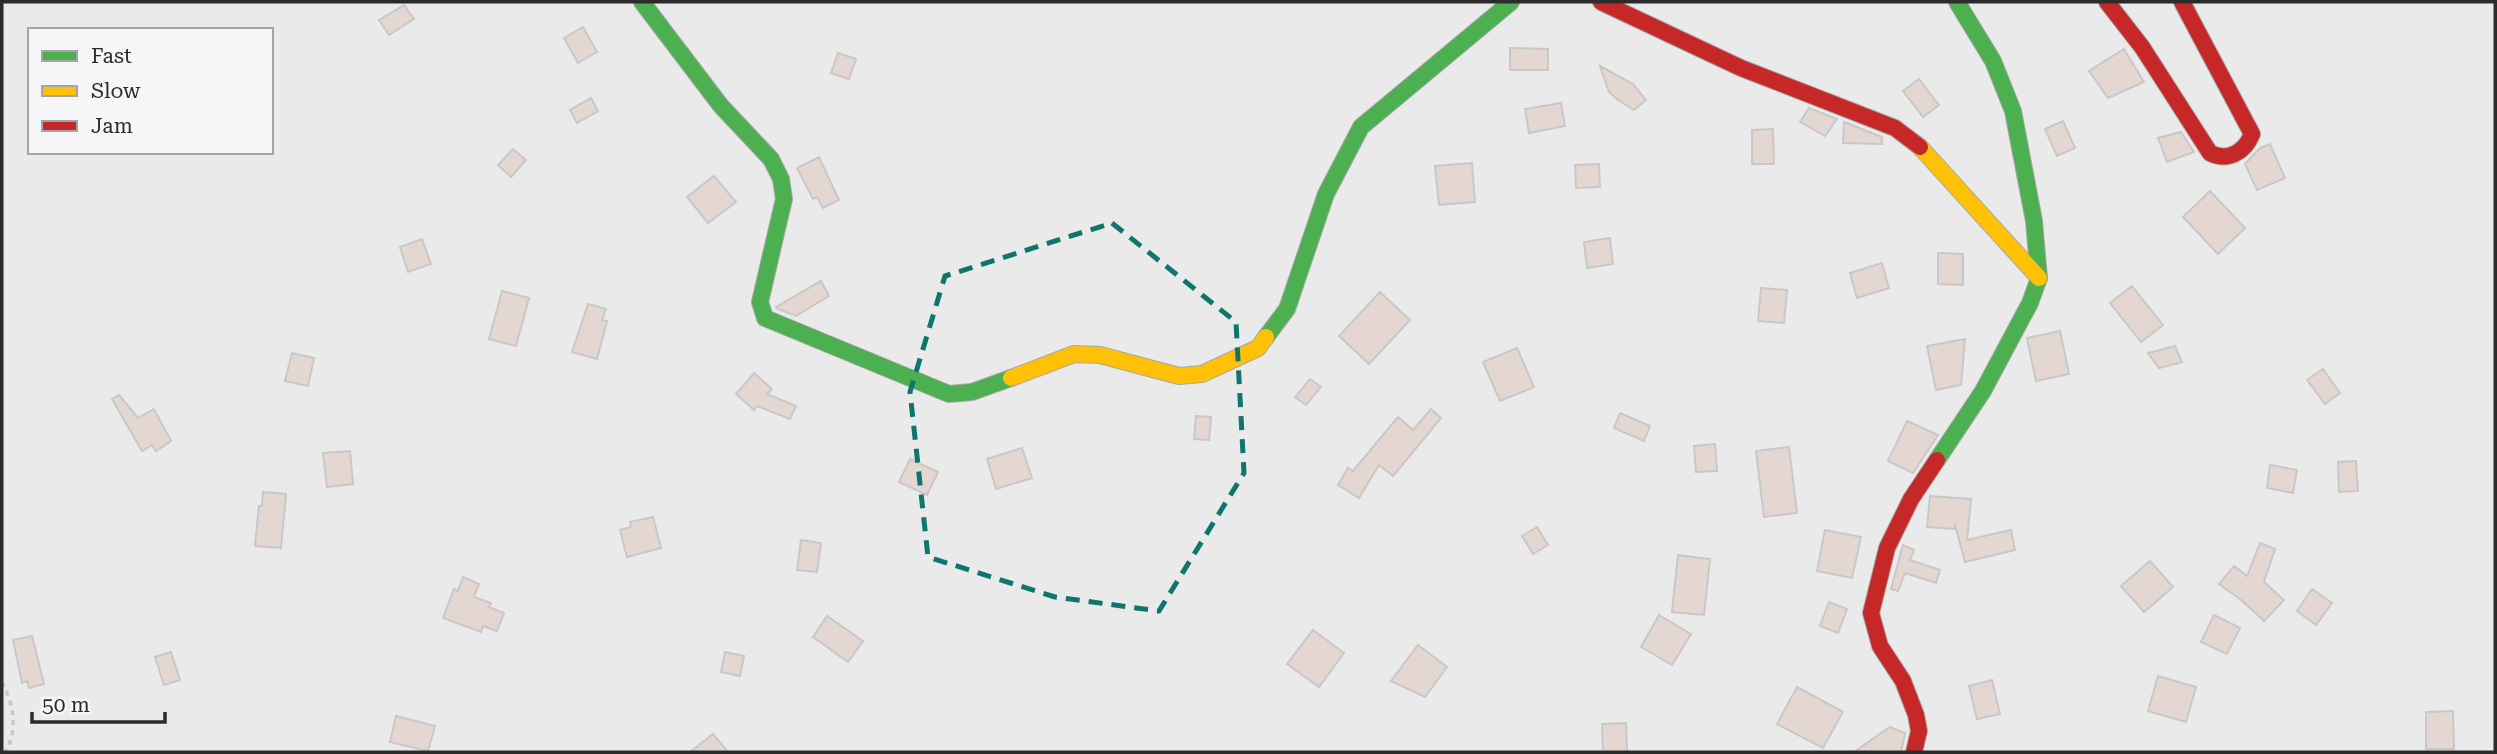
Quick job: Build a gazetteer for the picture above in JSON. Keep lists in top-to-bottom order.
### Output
{
  "legend": ["Fast", "Slow", "Jam"],
  "scale_bar": "50 m"
}
